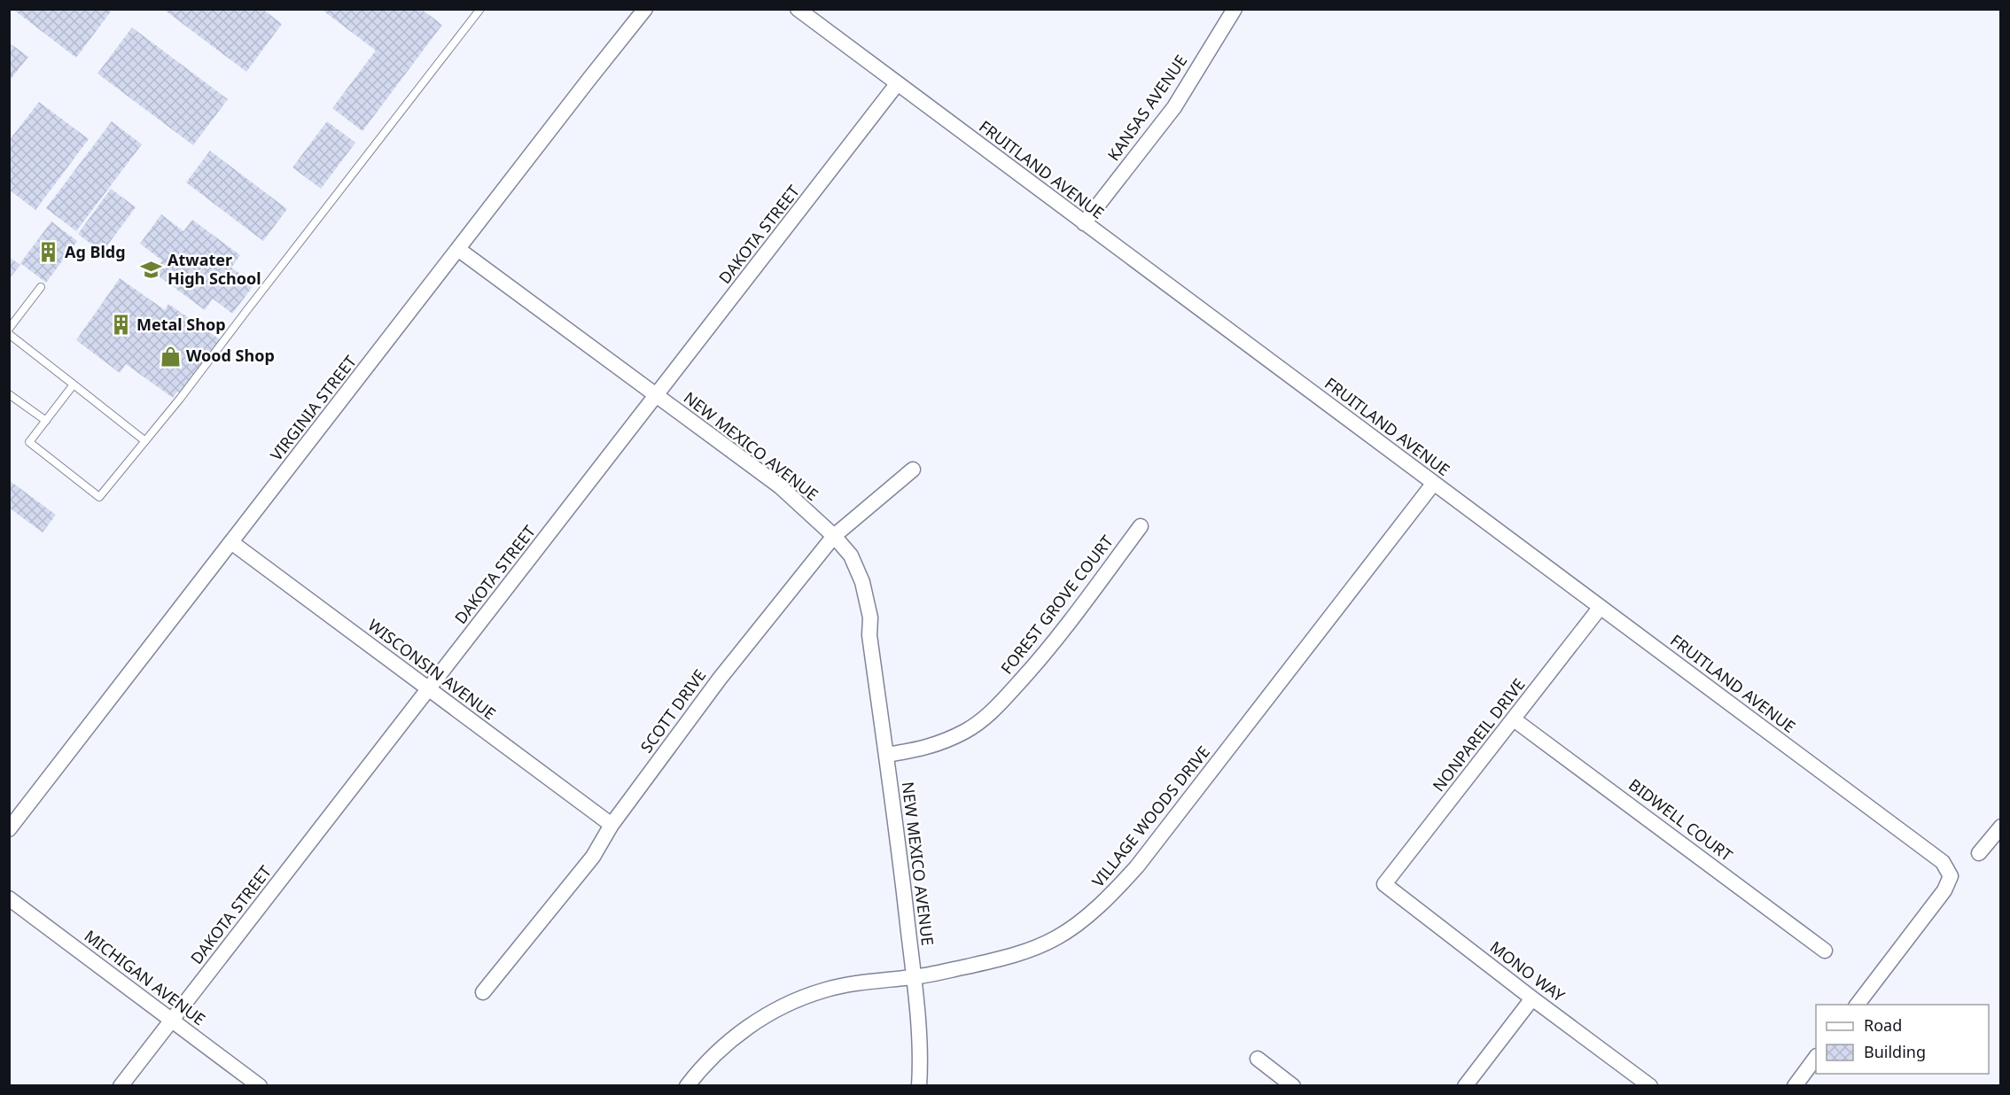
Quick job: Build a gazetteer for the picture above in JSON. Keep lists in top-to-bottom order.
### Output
{
  "streets": {
    "street": [
      "KANSAS AVENUE",
      "FRUITLAND AVENUE",
      "DAKOTA STREET",
      "VIRGINIA STREET",
      "NEW MEXICO AVENUE",
      "FOREST GROVE COURT",
      "WISCONSIN AVENUE",
      "SCOTT DRIVE",
      "NONPAREIL DRIVE",
      "VILLAGE WOODS DRIVE",
      "BIDWELL COURT",
      "MONO WAY",
      "MICHIGAN AVENUE"
    ]
  },
  "crossings": [
    ["KANSAS AVENUE", "FRUITLAND AVENUE"],
    ["FRUITLAND AVENUE", "DAKOTA STREET"],
    ["FRUITLAND AVENUE", "NONPAREIL DRIVE"],
    ["FRUITLAND AVENUE", "VILLAGE WOODS DRIVE"],
    ["DAKOTA STREET", "NEW MEXICO AVENUE"],
    ["DAKOTA STREET", "WISCONSIN AVENUE"],
    ["DAKOTA STREET", "MICHIGAN AVENUE"],
    ["VIRGINIA STREET", "NEW MEXICO AVENUE"],
    ["VIRGINIA STREET", "WISCONSIN AVENUE"],
    ["NEW MEXICO AVENUE", "FOREST GROVE COURT"],
    ["NEW MEXICO AVENUE", "SCOTT DRIVE"],
    ["NEW MEXICO AVENUE", "VILLAGE WOODS DRIVE"],
    ["WISCONSIN AVENUE", "SCOTT DRIVE"],
    ["NONPAREIL DRIVE", "BIDWELL COURT"],
    ["NONPAREIL DRIVE", "MONO WAY"]
  ],
  "places": {
    "building": ["Ag Bldg", "Metal Shop"],
    "school or university": ["Atwater High School"],
    "shop": ["Wood Shop"]
  },
  "legend": ["Road", "Building"]
}
